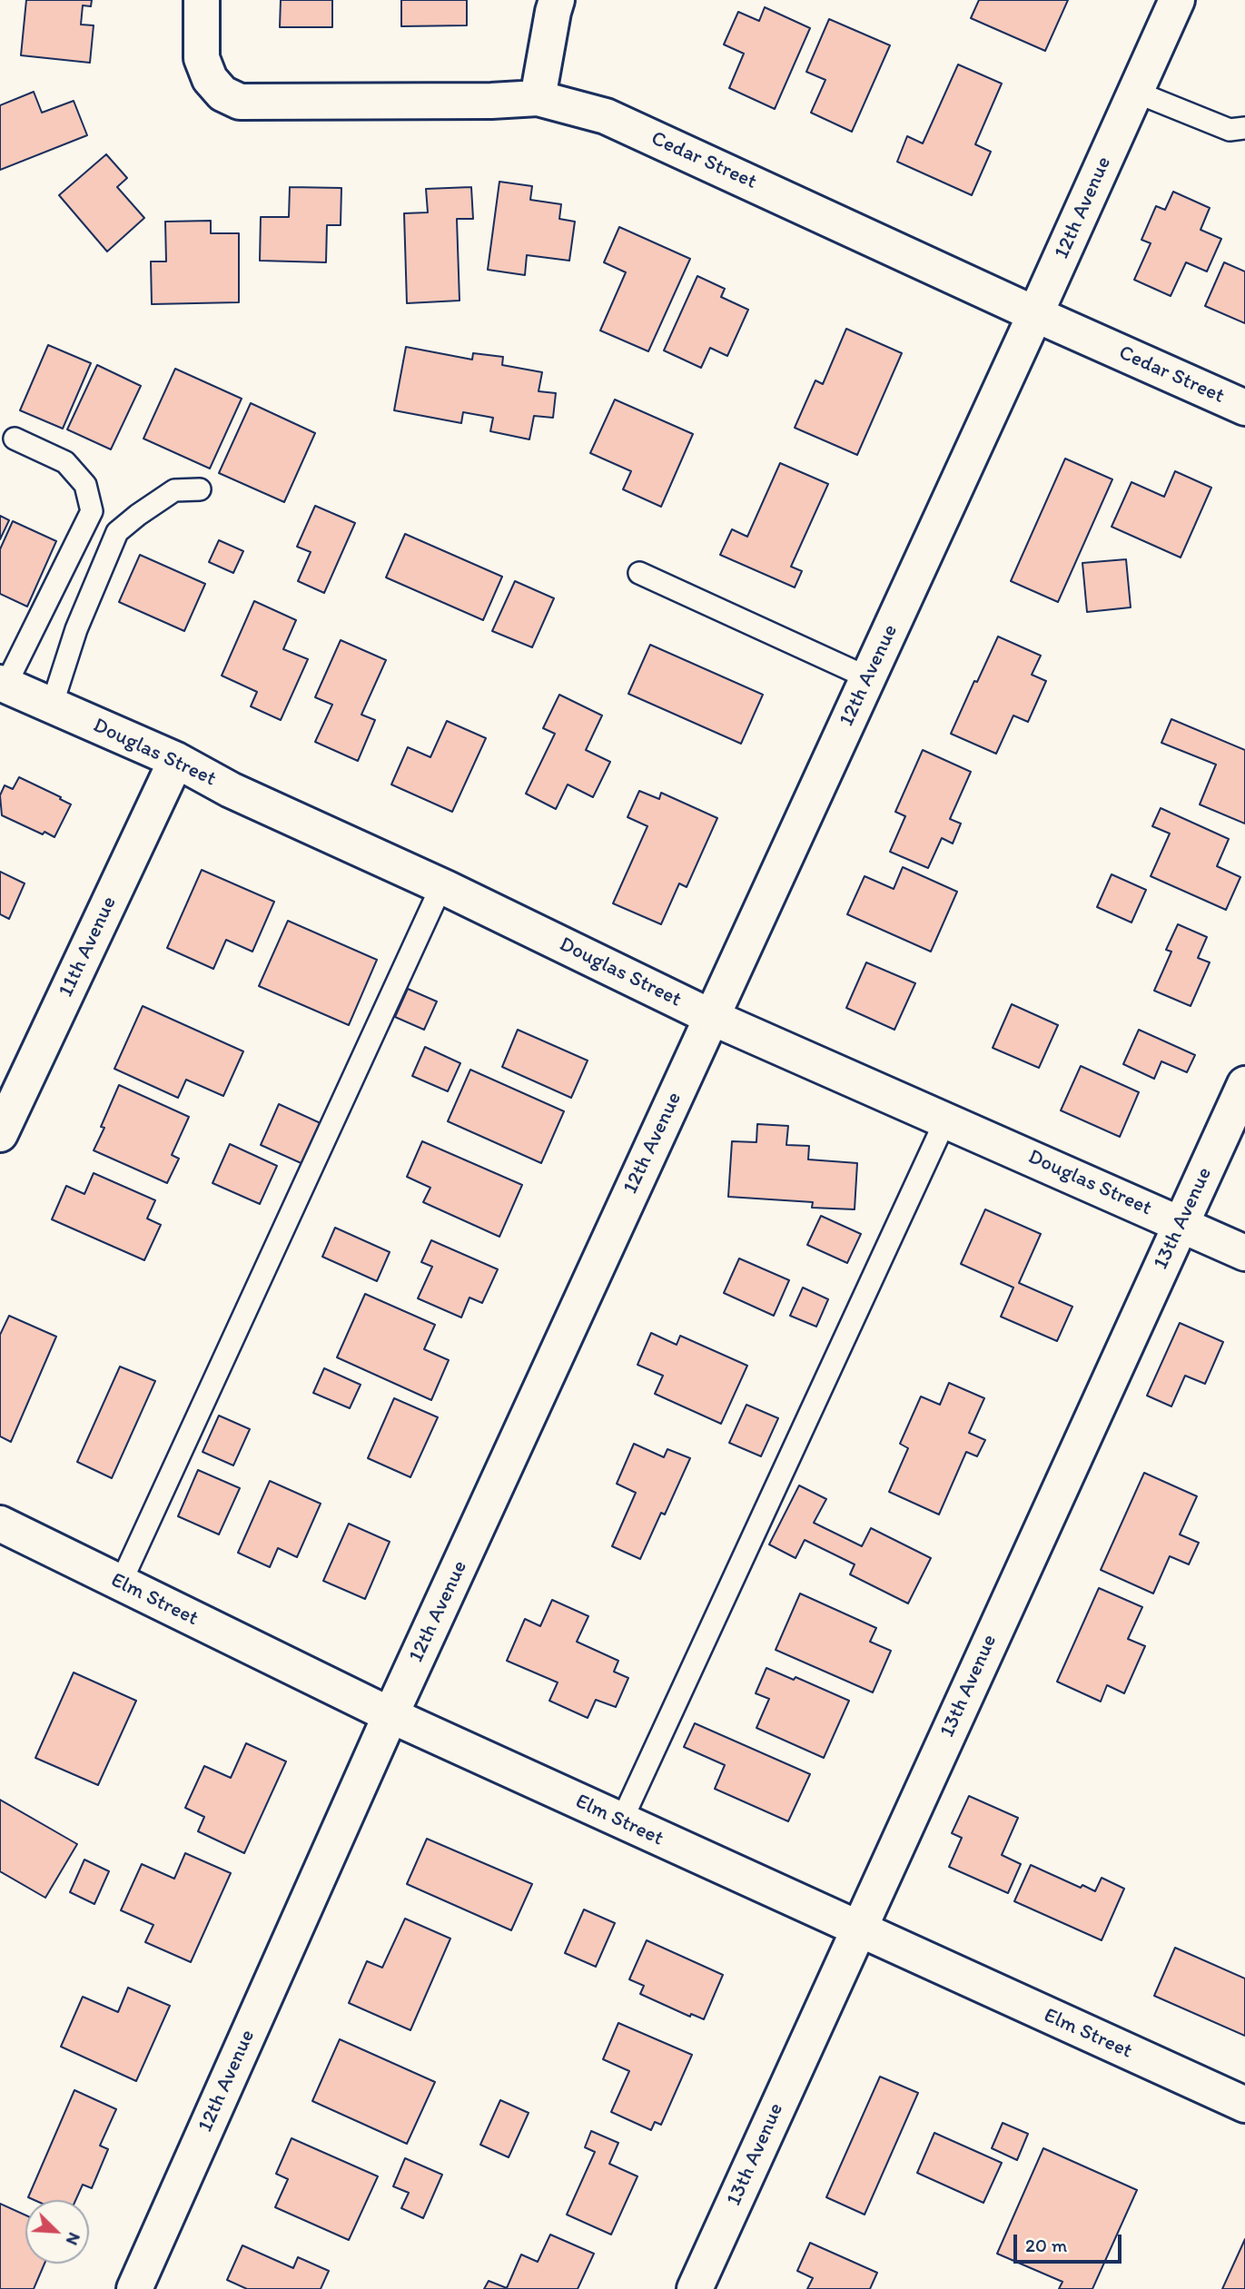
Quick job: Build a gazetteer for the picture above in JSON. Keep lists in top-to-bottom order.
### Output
{
  "streets": {
    "street": [
      "Cedar Street",
      "12th Avenue",
      "Douglas Street",
      "11th Avenue",
      "13th Avenue",
      "Elm Street"
    ]
  },
  "crossings": [
    ["Cedar Street", "12th Avenue"],
    ["12th Avenue", "Douglas Street"],
    ["12th Avenue", "Elm Street"],
    ["Douglas Street", "11th Avenue"],
    ["Douglas Street", "13th Avenue"],
    ["13th Avenue", "Elm Street"]
  ],
  "scale_bar": "20 m",
  "north": "bottom right"
}
